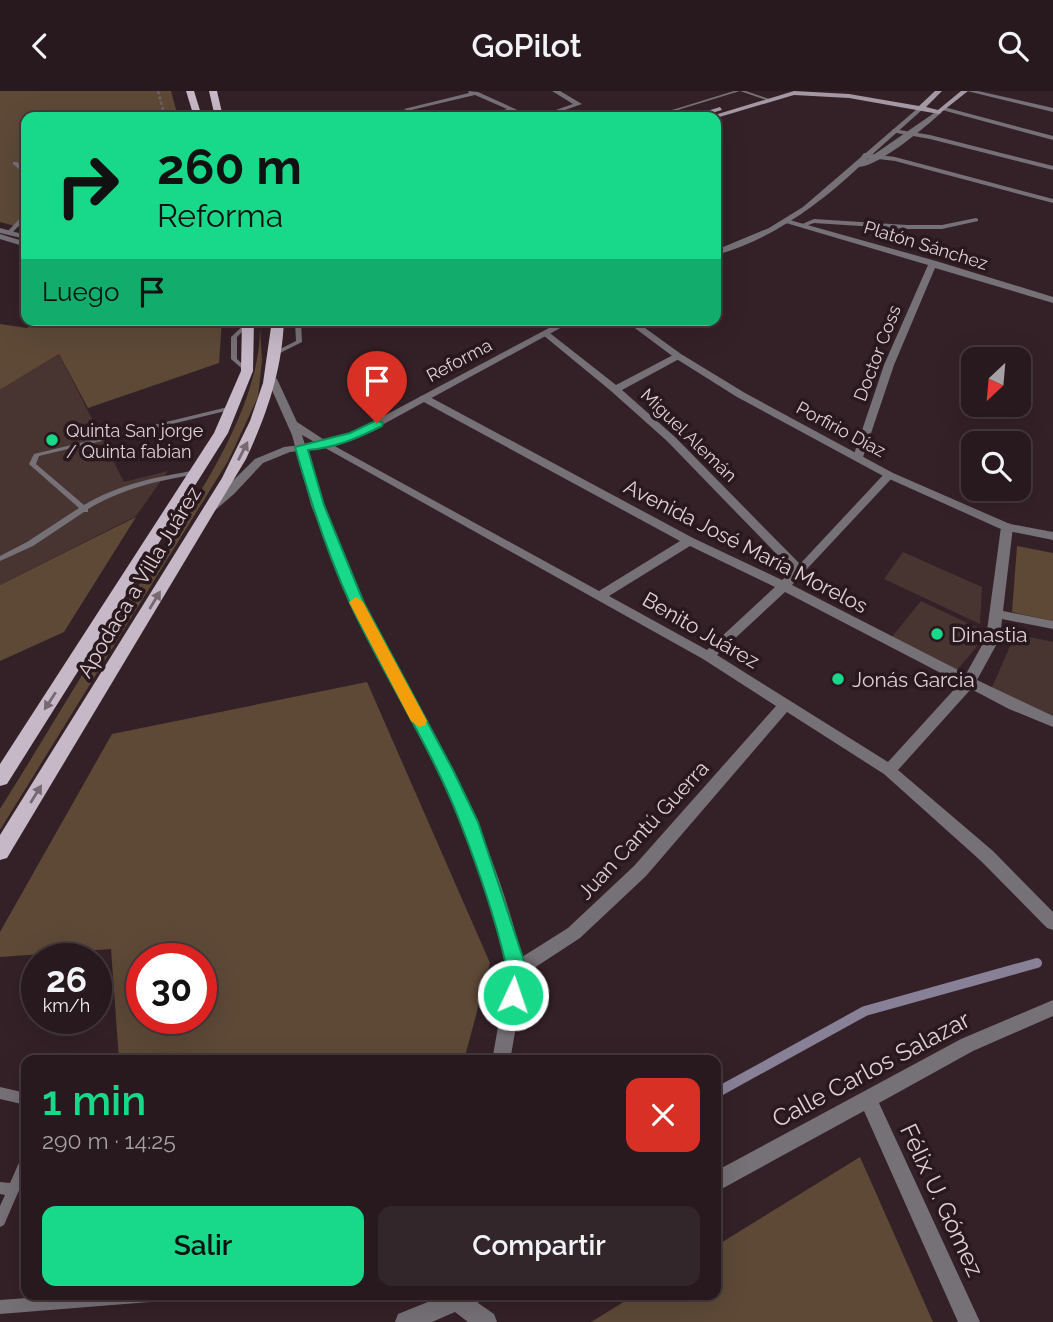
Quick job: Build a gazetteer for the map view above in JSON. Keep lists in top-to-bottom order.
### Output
{
  "streets": {
    "main road": ["Apodaca a Villa Juárez"],
    "street": [
      "Platón Sánchez",
      "Doctor Coss",
      "Reforma",
      "Porfirio Díaz",
      "Miguel Alemán",
      "Avenida José María Morelos",
      "Benito Juárez",
      "Juan Cantú Guerra",
      "Calle Carlos Salazar",
      "Félix U. Gómez"
    ]
  },
  "crossings": [
    ["Platón Sánchez", "Doctor Coss"],
    ["Doctor Coss", "Porfirio Díaz"],
    ["Reforma", "Miguel Alemán"],
    ["Reforma", "Avenida José María Morelos"],
    ["Reforma", "Apodaca a Villa Juárez"],
    ["Reforma", "Benito Juárez"],
    ["Benito Juárez", "Juan Cantú Guerra"],
    ["Calle Carlos Salazar", "Félix U. Gómez"]
  ],
  "places": ["Quinta San jorge / Quinta fabian", "Dinastia", "Jonás Garcia"],
  "north": "bottom left",
  "page": {
    "header": "GoPilot",
    "turn": ["260 m", "Reforma"],
    "then": "Luego",
    "speed": "26 km/h",
    "limit": "30",
    "heading": ["1 min", "290 m · 14:25"],
    "buttons": ["Salir", "Compartir"]
  }
}
